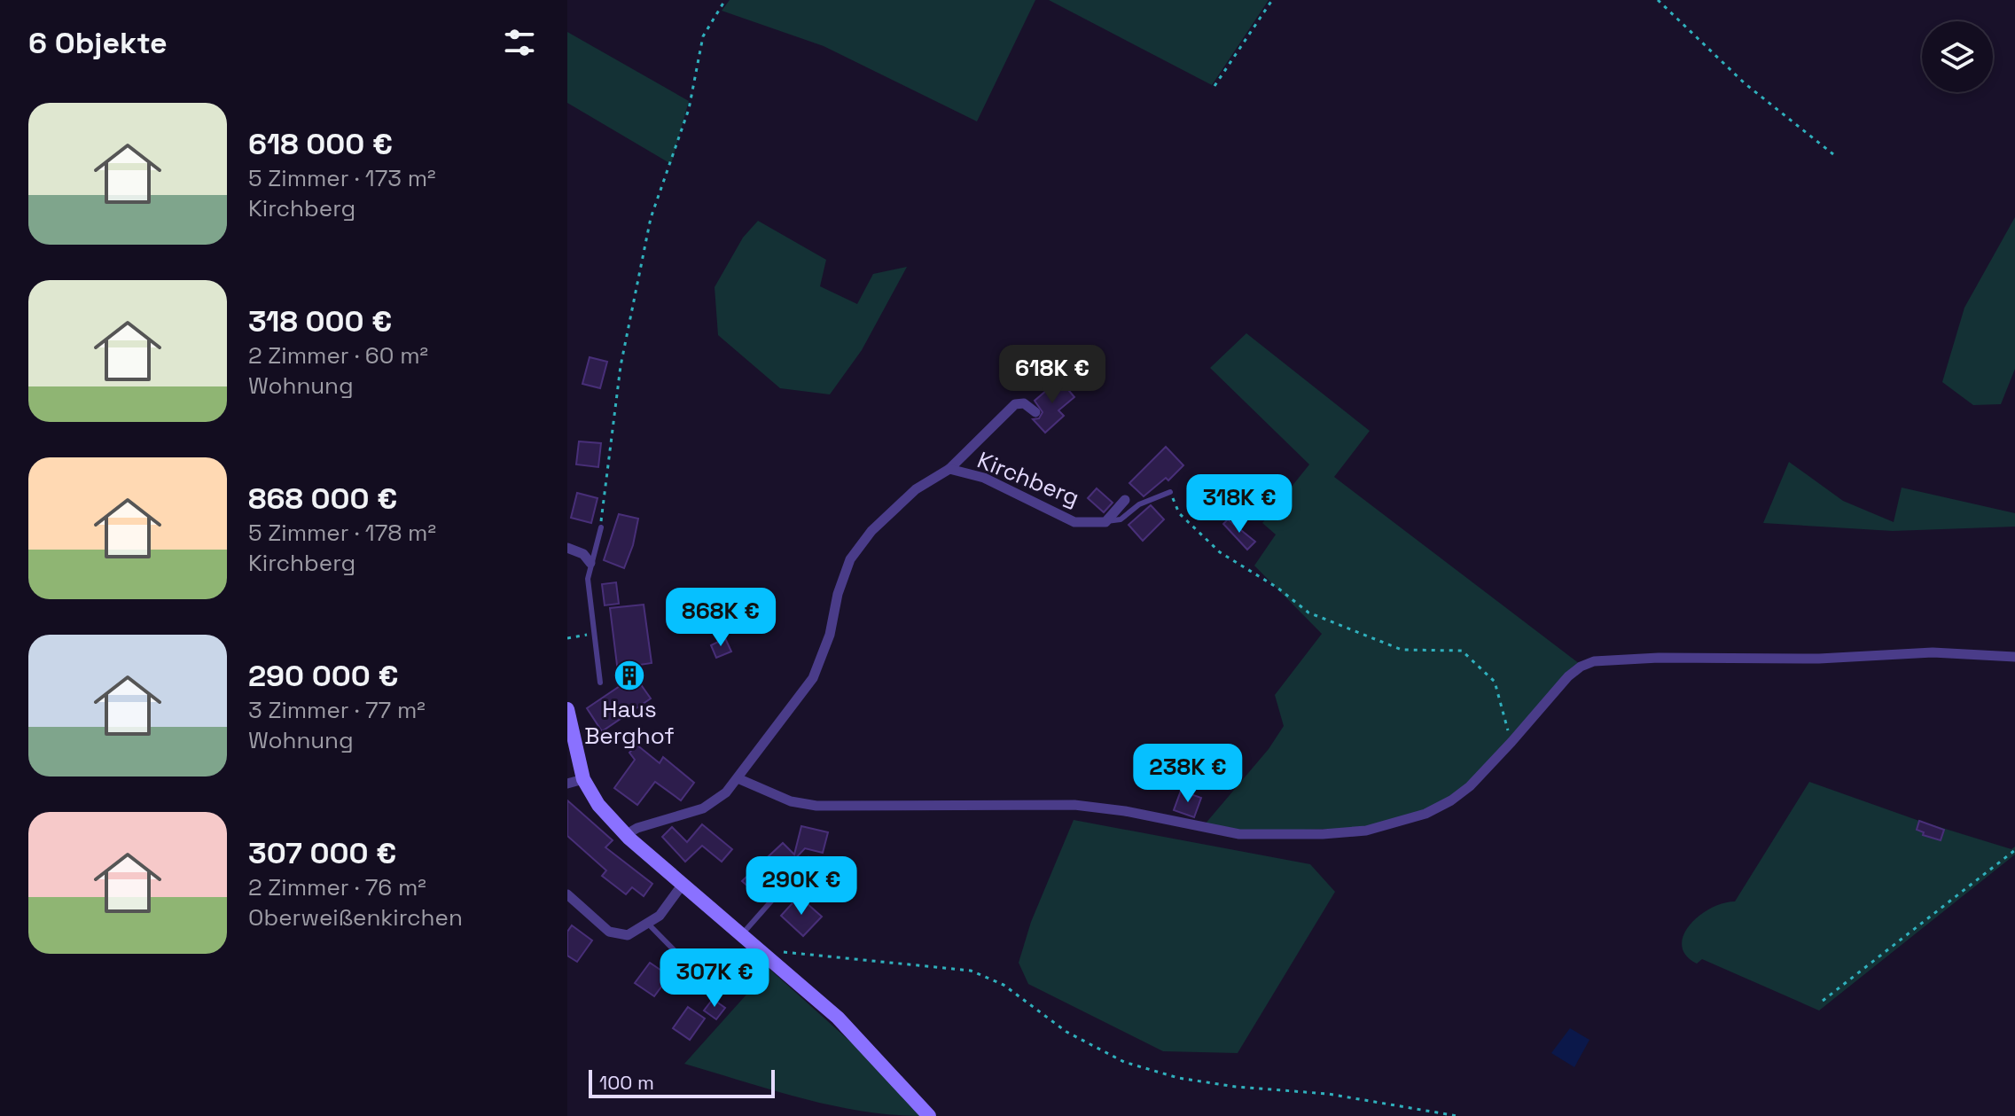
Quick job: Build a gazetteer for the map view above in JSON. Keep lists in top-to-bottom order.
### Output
{
  "streets": {
    "street": ["Kirchberg"]
  },
  "places": {
    "building": ["Haus Berghof"]
  },
  "scale_bar": "100 m",
  "page": {
    "heading": "6 Objekte",
    "list": [
      {
        "name": "618 000 €",
        "note": "5 Zimmer · 173 m² · Kirchberg"
      },
      {
        "name": "318 000 €",
        "note": "2 Zimmer · 60 m² · Wohnung"
      },
      {
        "name": "868 000 €",
        "note": "5 Zimmer · 178 m² · Kirchberg"
      },
      {
        "name": "290 000 €",
        "note": "3 Zimmer · 77 m² · Wohnung"
      },
      {
        "name": "307 000 €",
        "note": "2 Zimmer · 76 m² · Oberweißenkirchen"
      }
    ],
    "price": [
      "618K €",
      "318K €",
      "868K €",
      "238K €",
      "290K €",
      "307K €"
    ],
    "scale": "100 m"
  }
}
